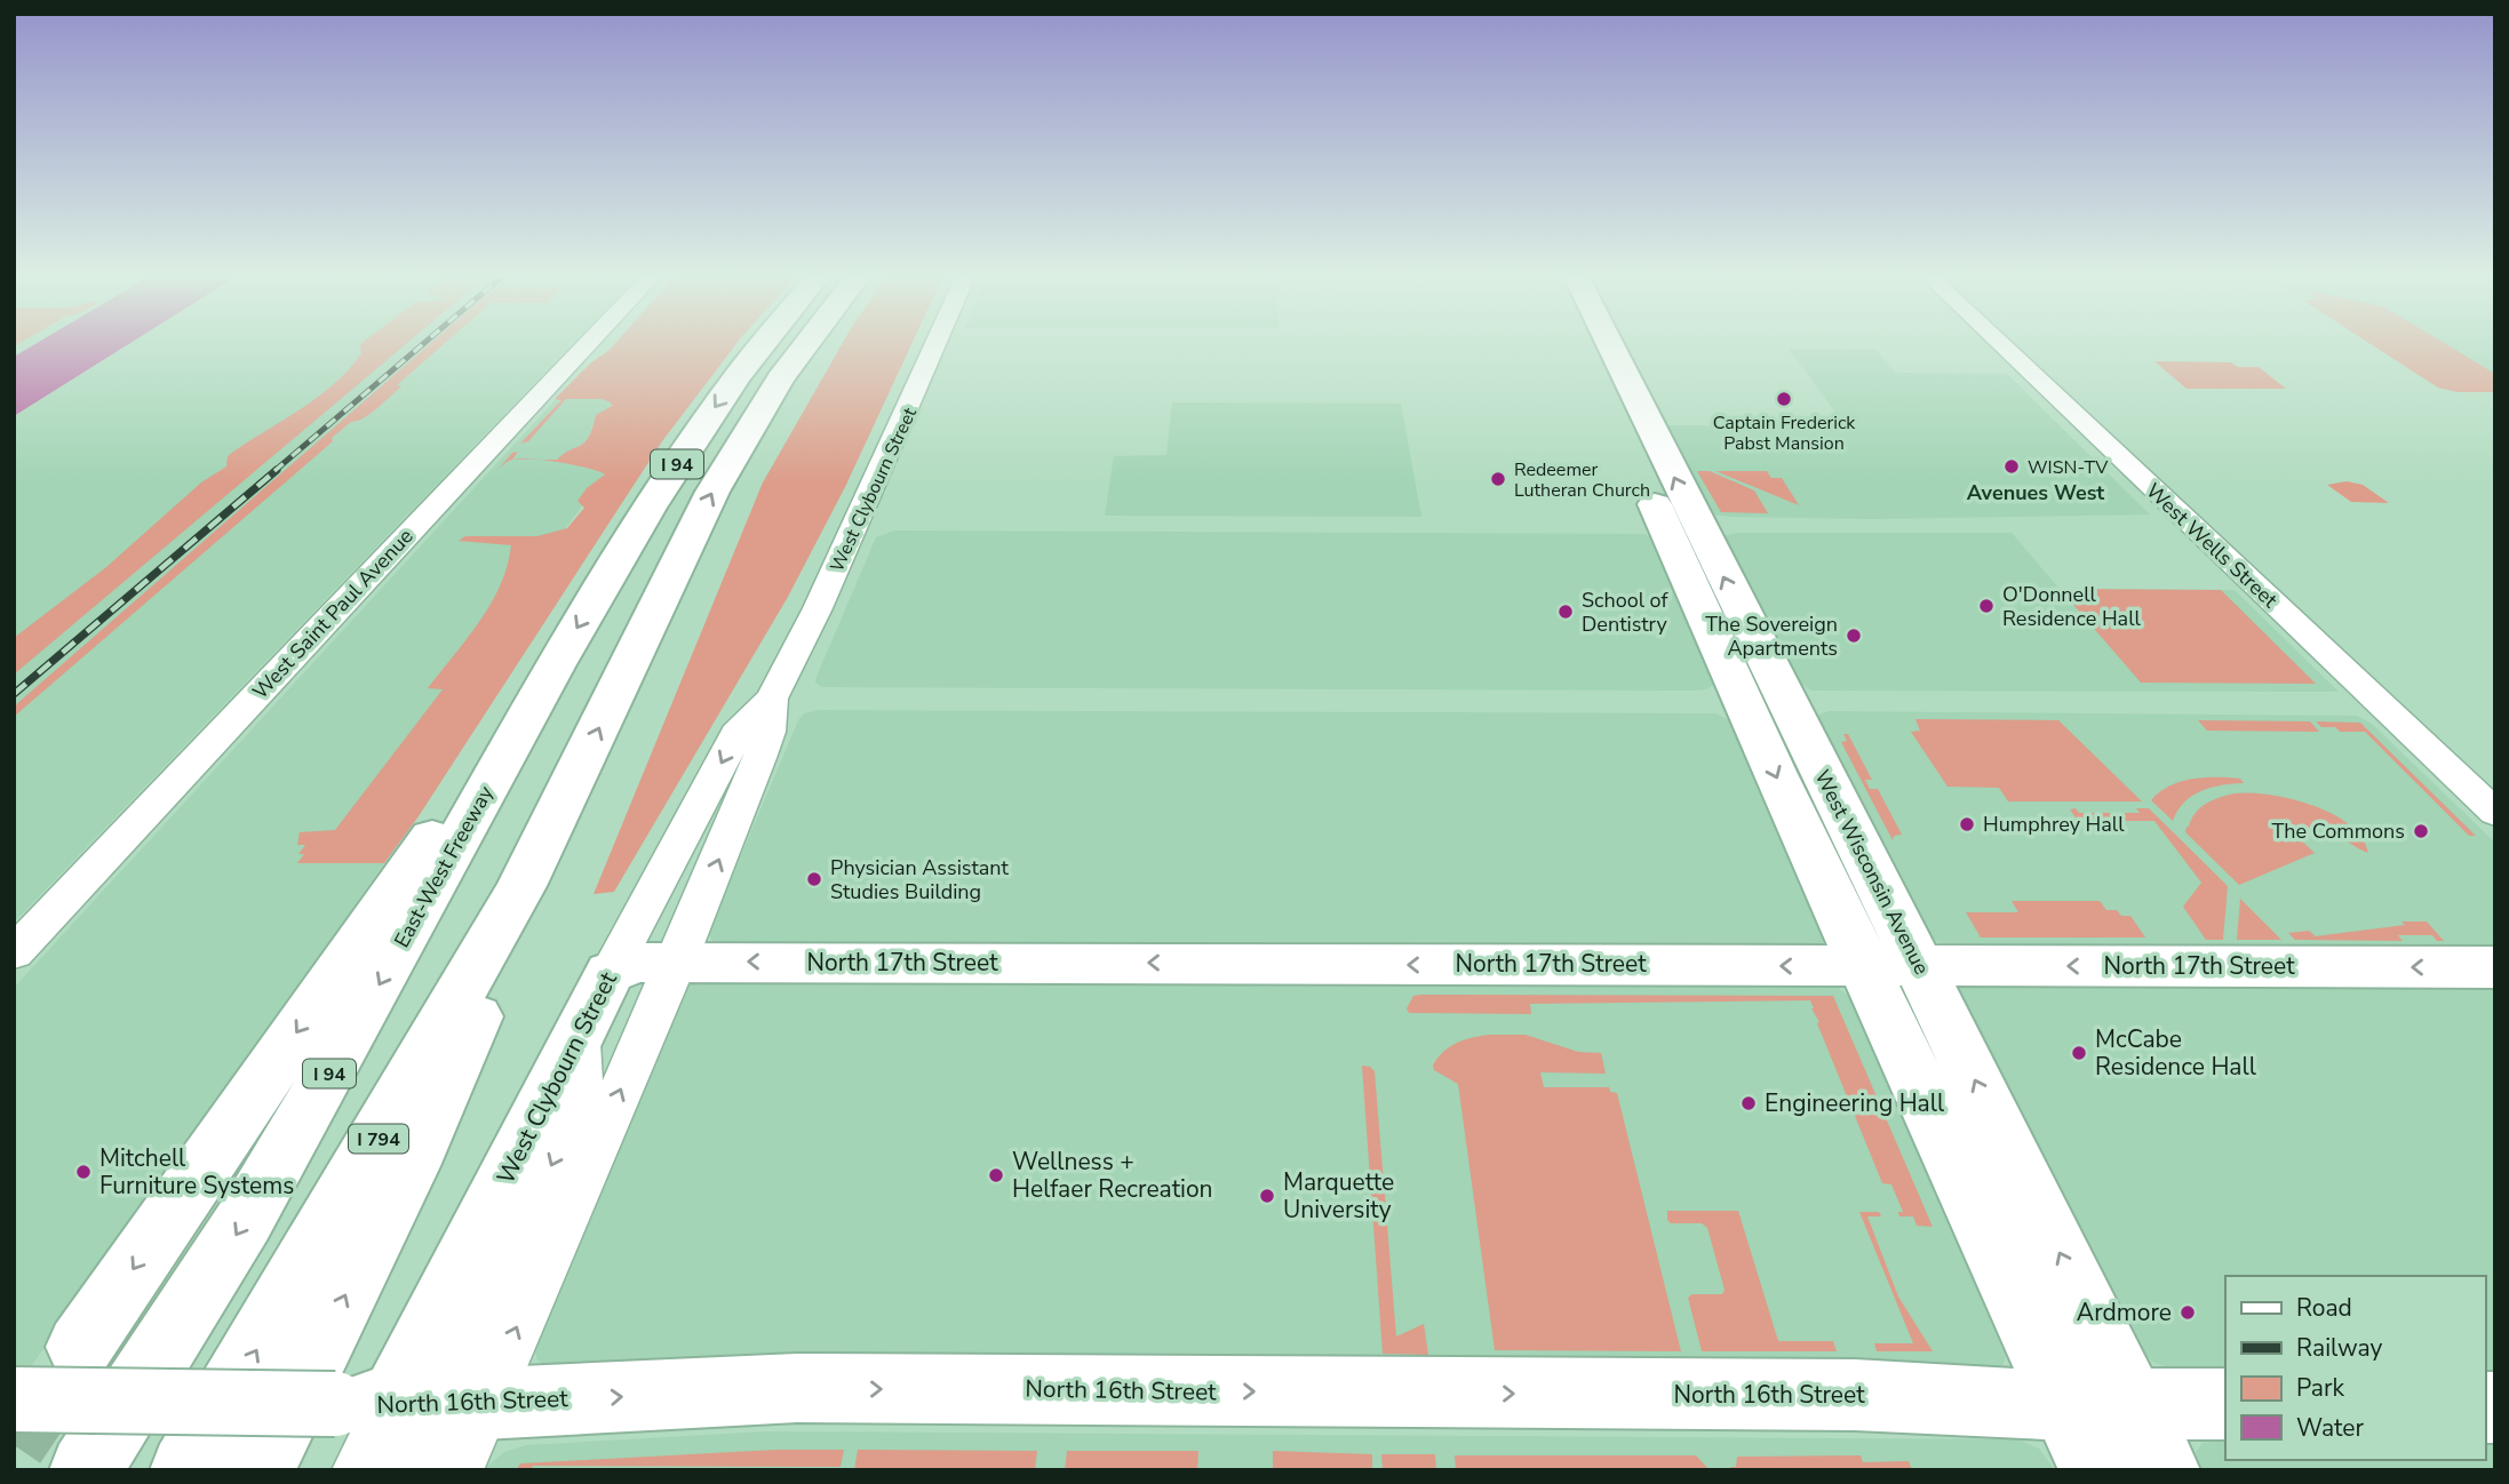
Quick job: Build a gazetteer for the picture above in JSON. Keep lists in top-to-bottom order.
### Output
{
  "streets": {
    "main road": [
      "I 94",
      "West Clybourn Street",
      "East-West Freeway",
      "West Wisconsin Avenue",
      "North 17th Street",
      "I 794",
      "North 16th Street"
    ],
    "street": ["West Wells Street", "West Saint Paul Avenue"]
  },
  "crossings": [
    ["I 94", "I 794"],
    ["West Clybourn Street", "North 17th Street"],
    ["West Clybourn Street", "North 16th Street"],
    ["West Wisconsin Avenue", "North 17th Street"],
    ["West Wisconsin Avenue", "North 16th Street"]
  ],
  "one_way": ["North 17th Street", "North 16th Street"],
  "districts": ["Avenues West"],
  "places": [
    "Captain Frederick Pabst Mansion",
    "WISN-TV",
    "Redeemer Lutheran Church",
    "O'Donnell Residence Hall",
    "School of Dentistry",
    "The Sovereign Apartments",
    "Humphrey Hall",
    "The Commons",
    "Physician Assistant Studies Building",
    "McCabe Residence Hall",
    "Engineering Hall",
    "Mitchell Furniture Systems",
    "Wellness + Helfaer Recreation",
    "Marquette University",
    "Ardmore"
  ],
  "legend": [
    "Road",
    "Railway",
    "Park",
    "Water"
  ]
}
